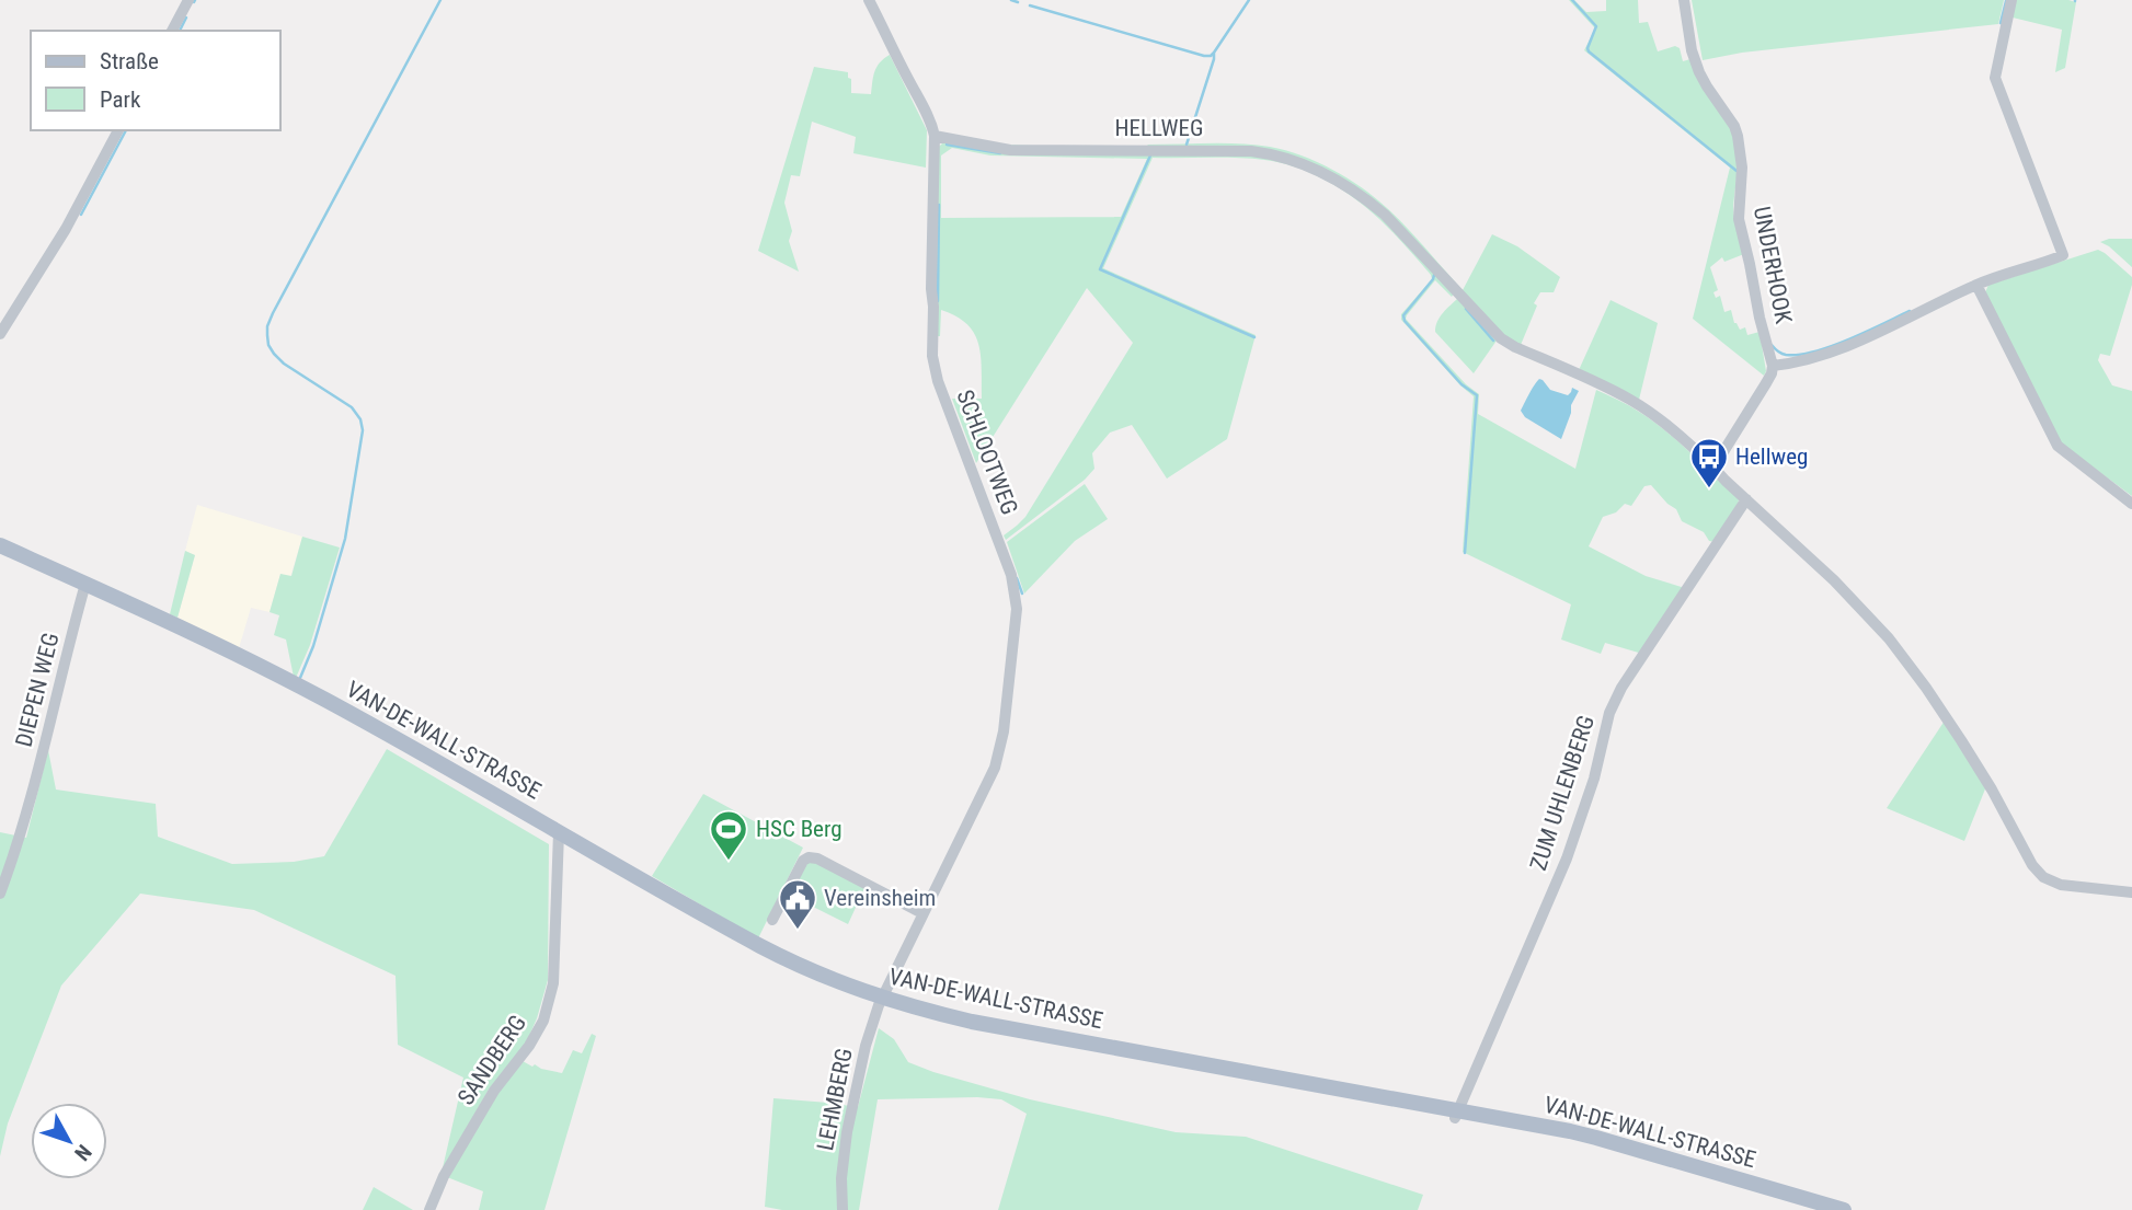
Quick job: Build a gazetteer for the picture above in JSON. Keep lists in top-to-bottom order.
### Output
{
  "streets": {
    "main road": ["VAN-DE-WALL-STRASSE"],
    "street": [
      "HELLWEG",
      "UNDERHOOK",
      "SCHLOOTWEG",
      "DIEPEN WEG",
      "ZUM UHLENBERG",
      "SANDBERG",
      "LEHMBERG"
    ]
  },
  "crossings": [
    ["HELLWEG", "SCHLOOTWEG"],
    ["HELLWEG", "ZUM UHLENBERG"],
    ["SCHLOOTWEG", "VAN-DE-WALL-STRASSE"],
    ["SCHLOOTWEG", "LEHMBERG"],
    ["DIEPEN WEG", "VAN-DE-WALL-STRASSE"],
    ["VAN-DE-WALL-STRASSE", "ZUM UHLENBERG"],
    ["VAN-DE-WALL-STRASSE", "SANDBERG"],
    ["VAN-DE-WALL-STRASSE", "LEHMBERG"]
  ],
  "places": {
    "bus stop": ["Hellweg"],
    "sports": ["HSC Berg"],
    "public building": ["Vereinsheim"]
  },
  "legend": ["Straße", "Park"],
  "north": "bottom right"
}
